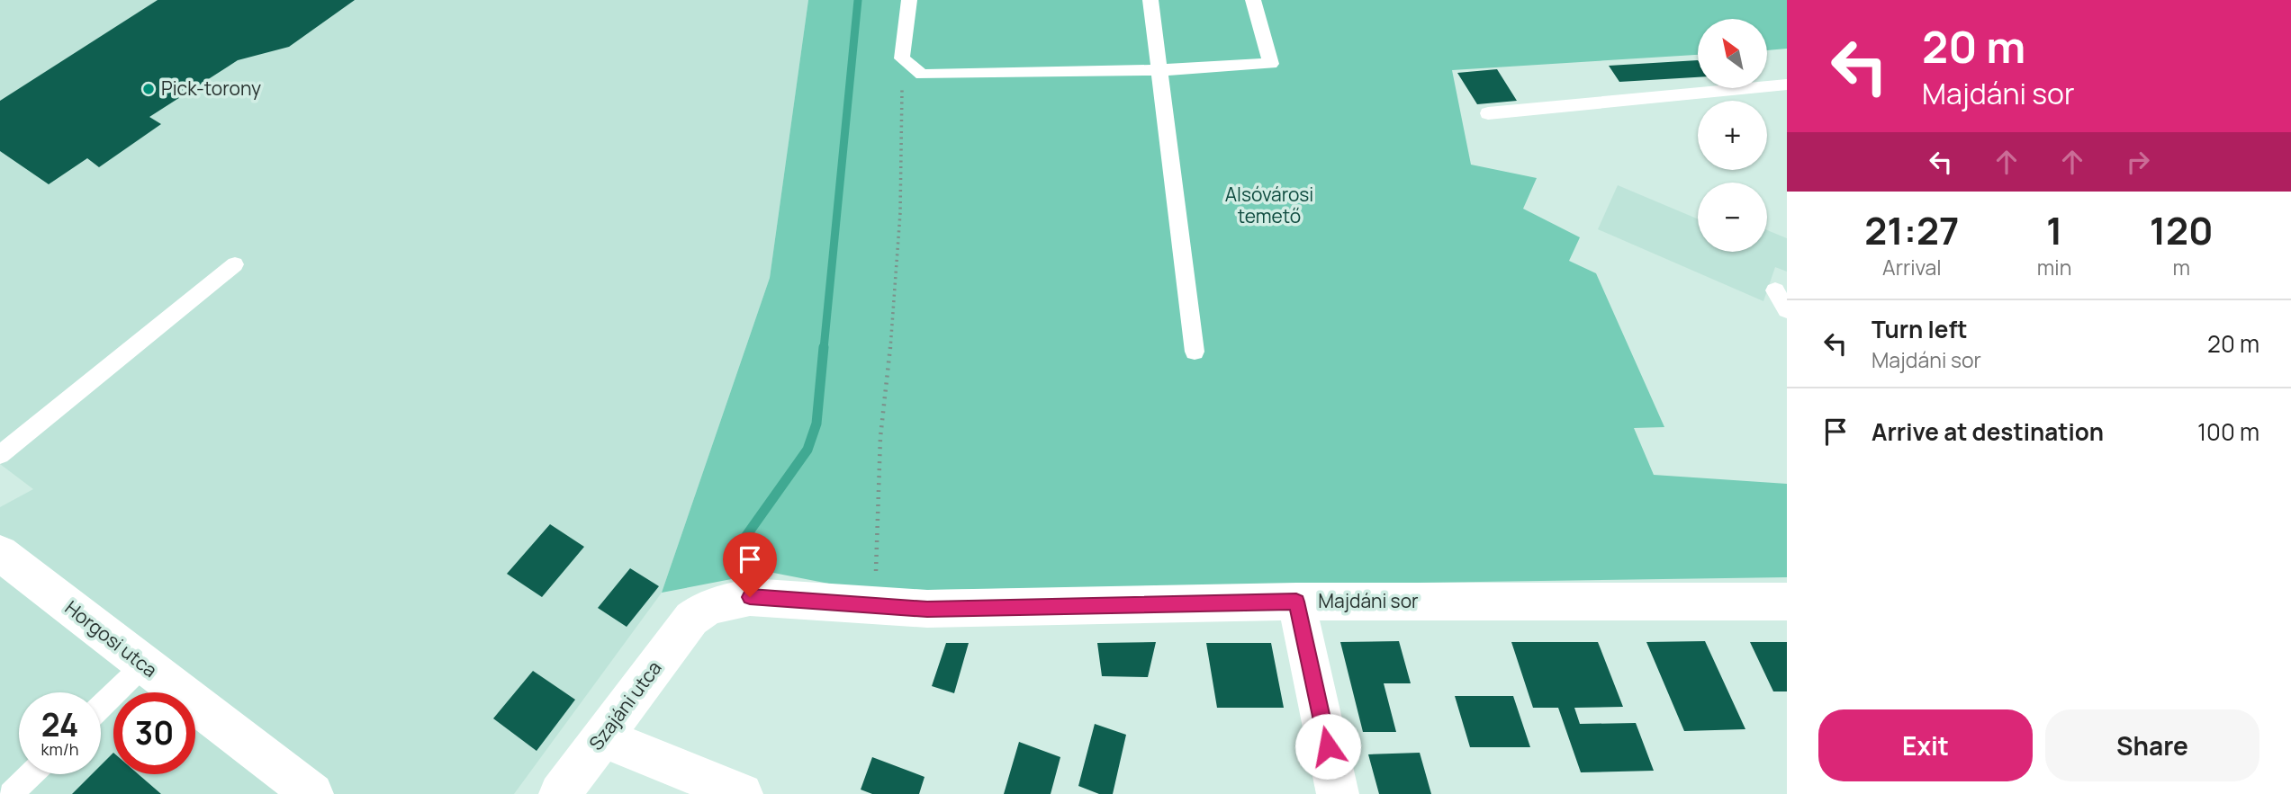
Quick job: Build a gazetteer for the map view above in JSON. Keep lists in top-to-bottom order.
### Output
{
  "streets": {
    "street": ["Majdáni sor", "Horgosi utca", "Szajáni utca"]
  },
  "crossings": [
    ["Majdáni sor", "Szajáni utca"]
  ],
  "parks": ["Alsóvárosi temető"],
  "places": ["Pick-torony"],
  "north": "top left",
  "page": {
    "turn": ["20 m", "Majdáni sor"],
    "map_buttons": ["+", "−"],
    "eta": [
      "21:27",
      "Arrival",
      "1",
      "min",
      "120",
      "m"
    ],
    "list": [
      {
        "name": "Turn left",
        "note": "Majdáni sor",
        "value": "20 m"
      },
      {
        "name": "Arrive at destination",
        "value": "100 m"
      }
    ],
    "speed": "24 km/h",
    "limit": "30",
    "buttons": ["Exit", "Share"]
  }
}
